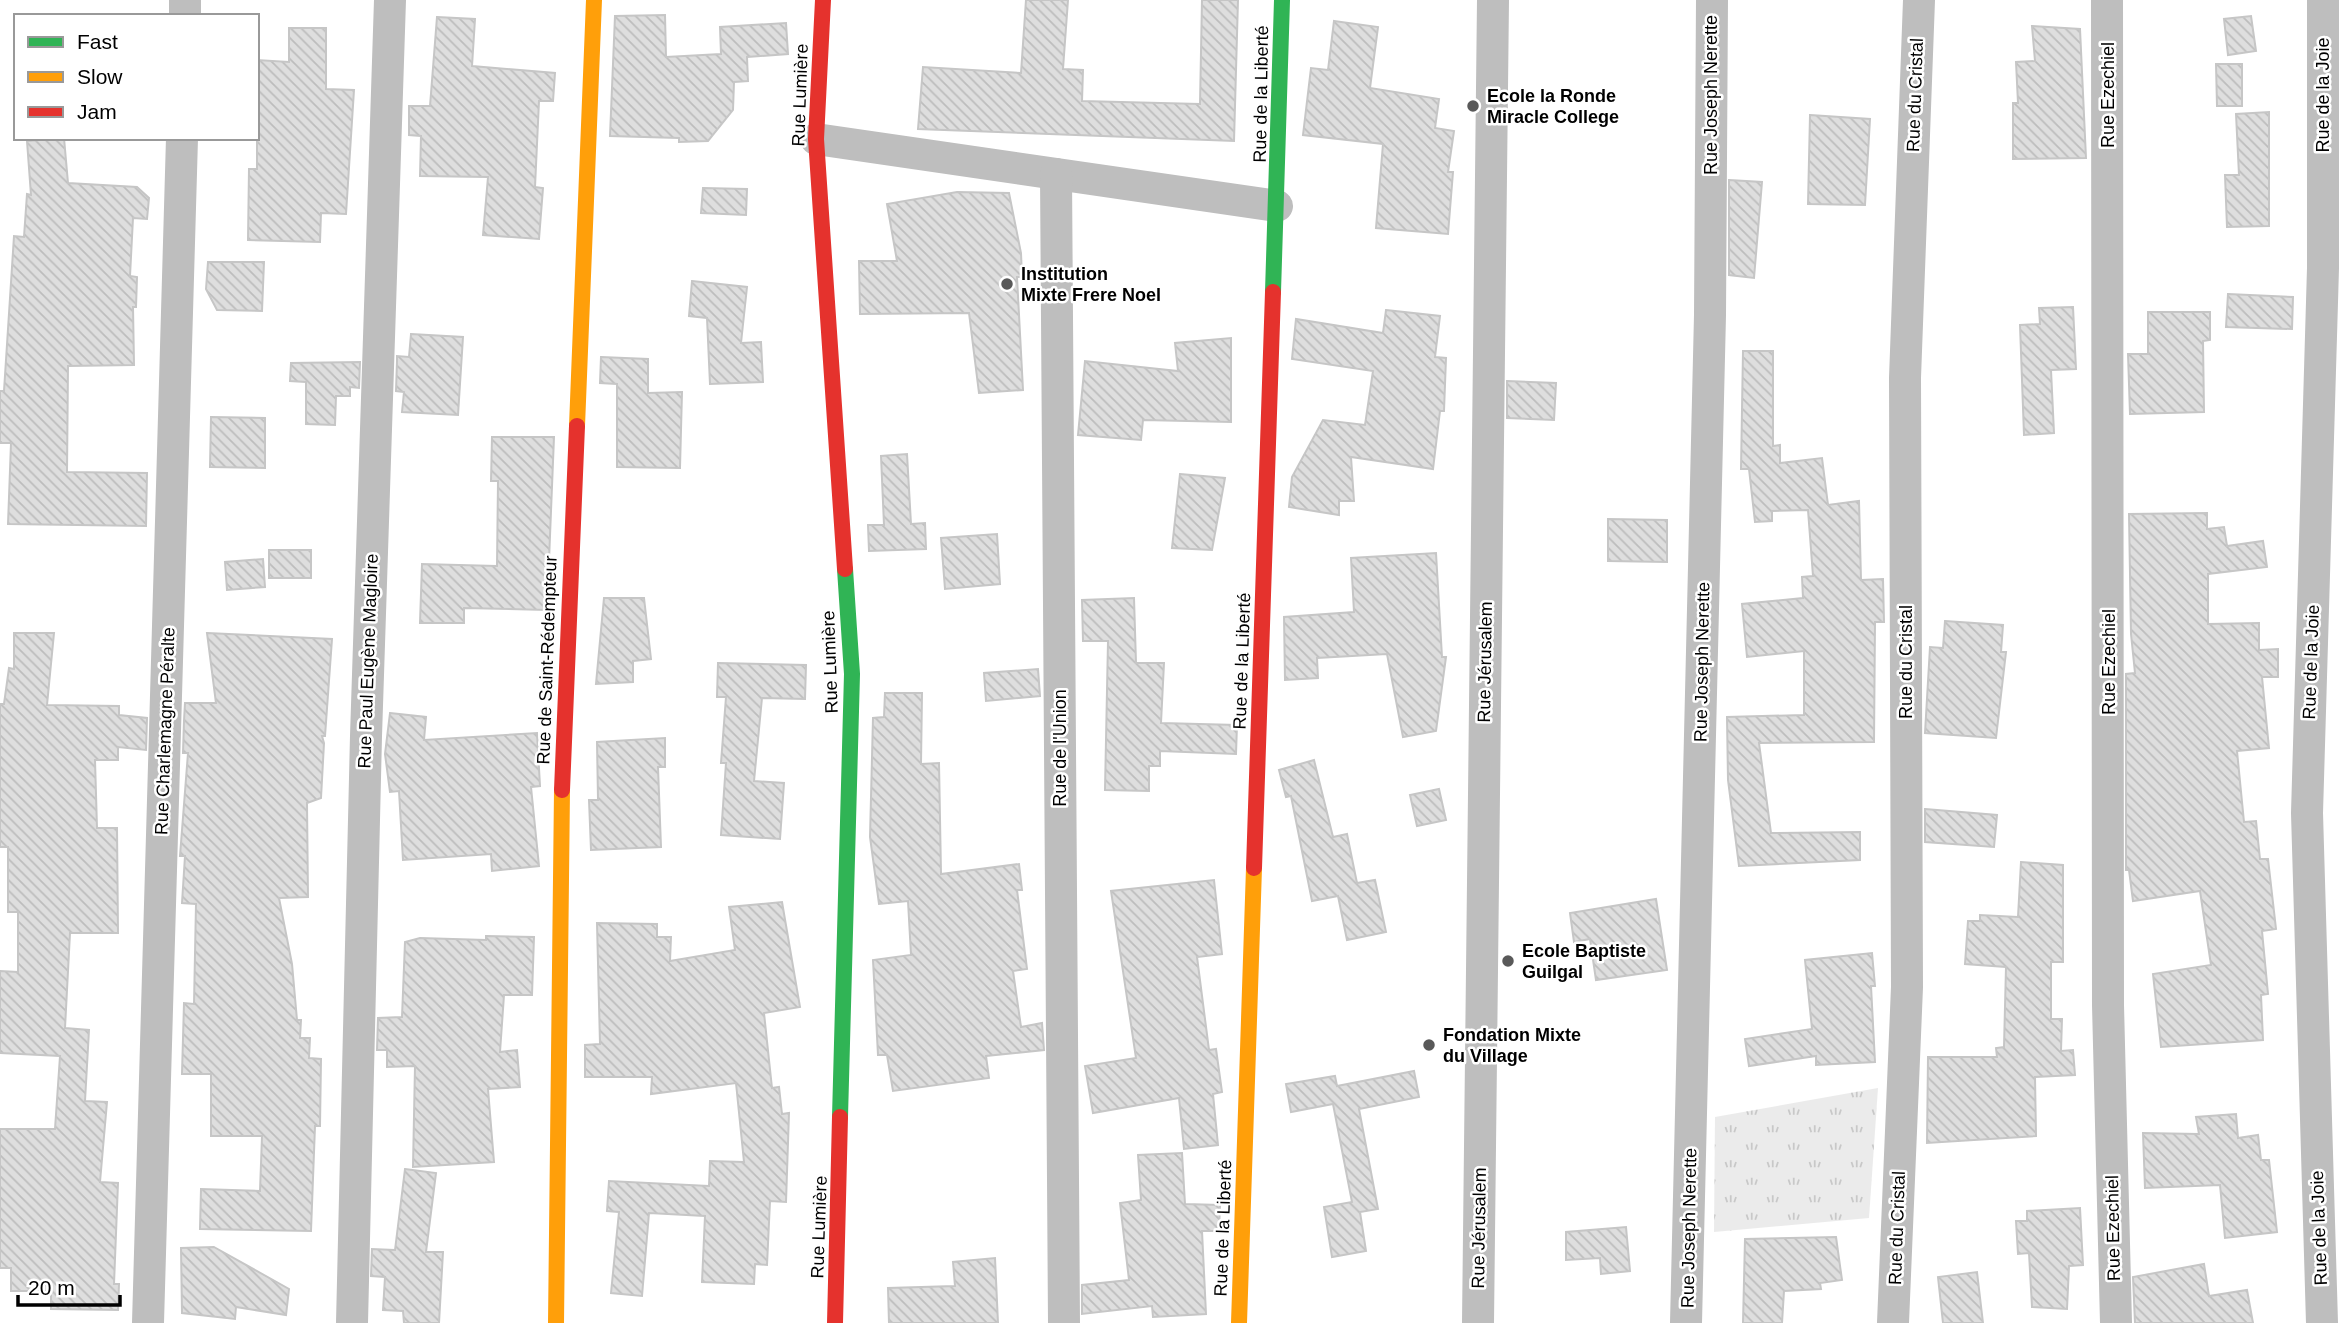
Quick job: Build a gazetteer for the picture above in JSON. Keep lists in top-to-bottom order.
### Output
{
  "streets": {
    "street": [
      "Rue de la Liberté",
      "Rue Lumière",
      "Rue Joseph Nerette",
      "Rue du Cristal",
      "Rue Ezechiel",
      "Rue de la Joie",
      "Rue de Saint-Rédempteur",
      "Rue Paul Eugène Magloire",
      "Rue Jérusalem",
      "Rue Charlemagne Péralte",
      "Rue de l'Union"
    ]
  },
  "places": [
    "Ecole la Ronde Miracle College",
    "Institution Mixte Frere Noel",
    "Ecole Baptiste Guilgal",
    "Fondation Mixte du Village"
  ],
  "legend": ["Fast", "Slow", "Jam"],
  "scale_bar": "20 m"
}
